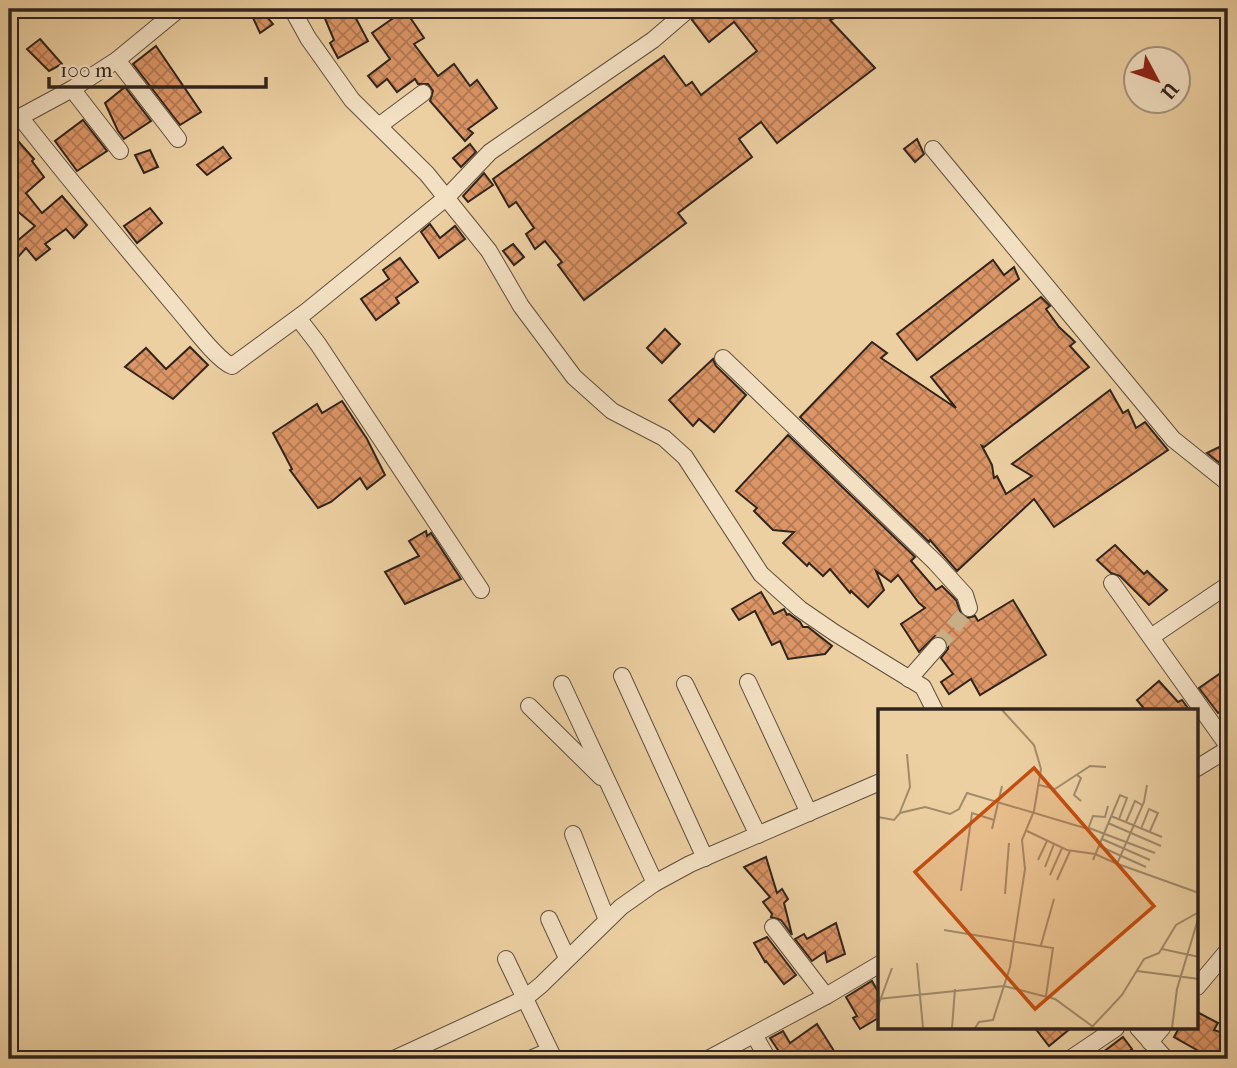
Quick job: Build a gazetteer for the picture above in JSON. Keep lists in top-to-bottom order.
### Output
{
  "scale_bar": "100 m",
  "north": "bottom right"
}
